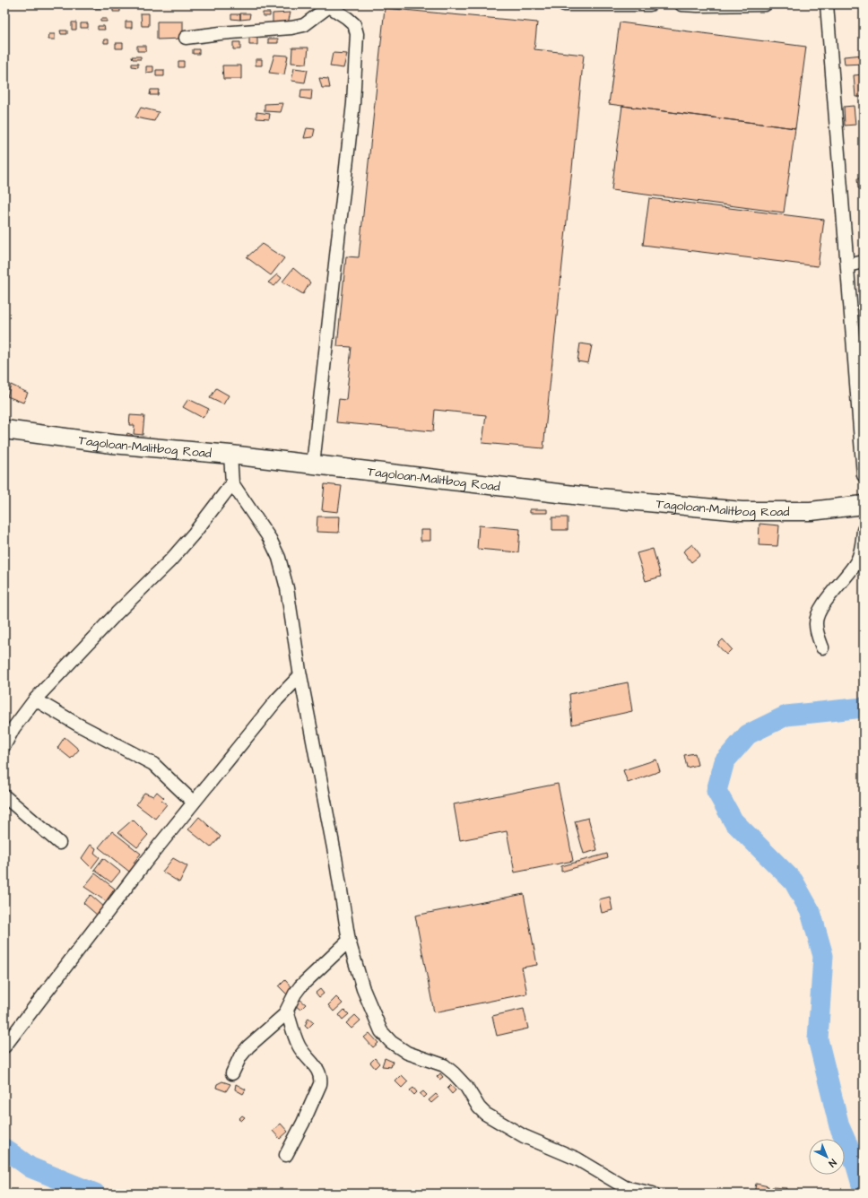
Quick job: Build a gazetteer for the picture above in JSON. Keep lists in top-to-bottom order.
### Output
{
  "streets": {
    "main road": ["Tagoloan-Malitbog Road"]
  },
  "north": "bottom right"
}
